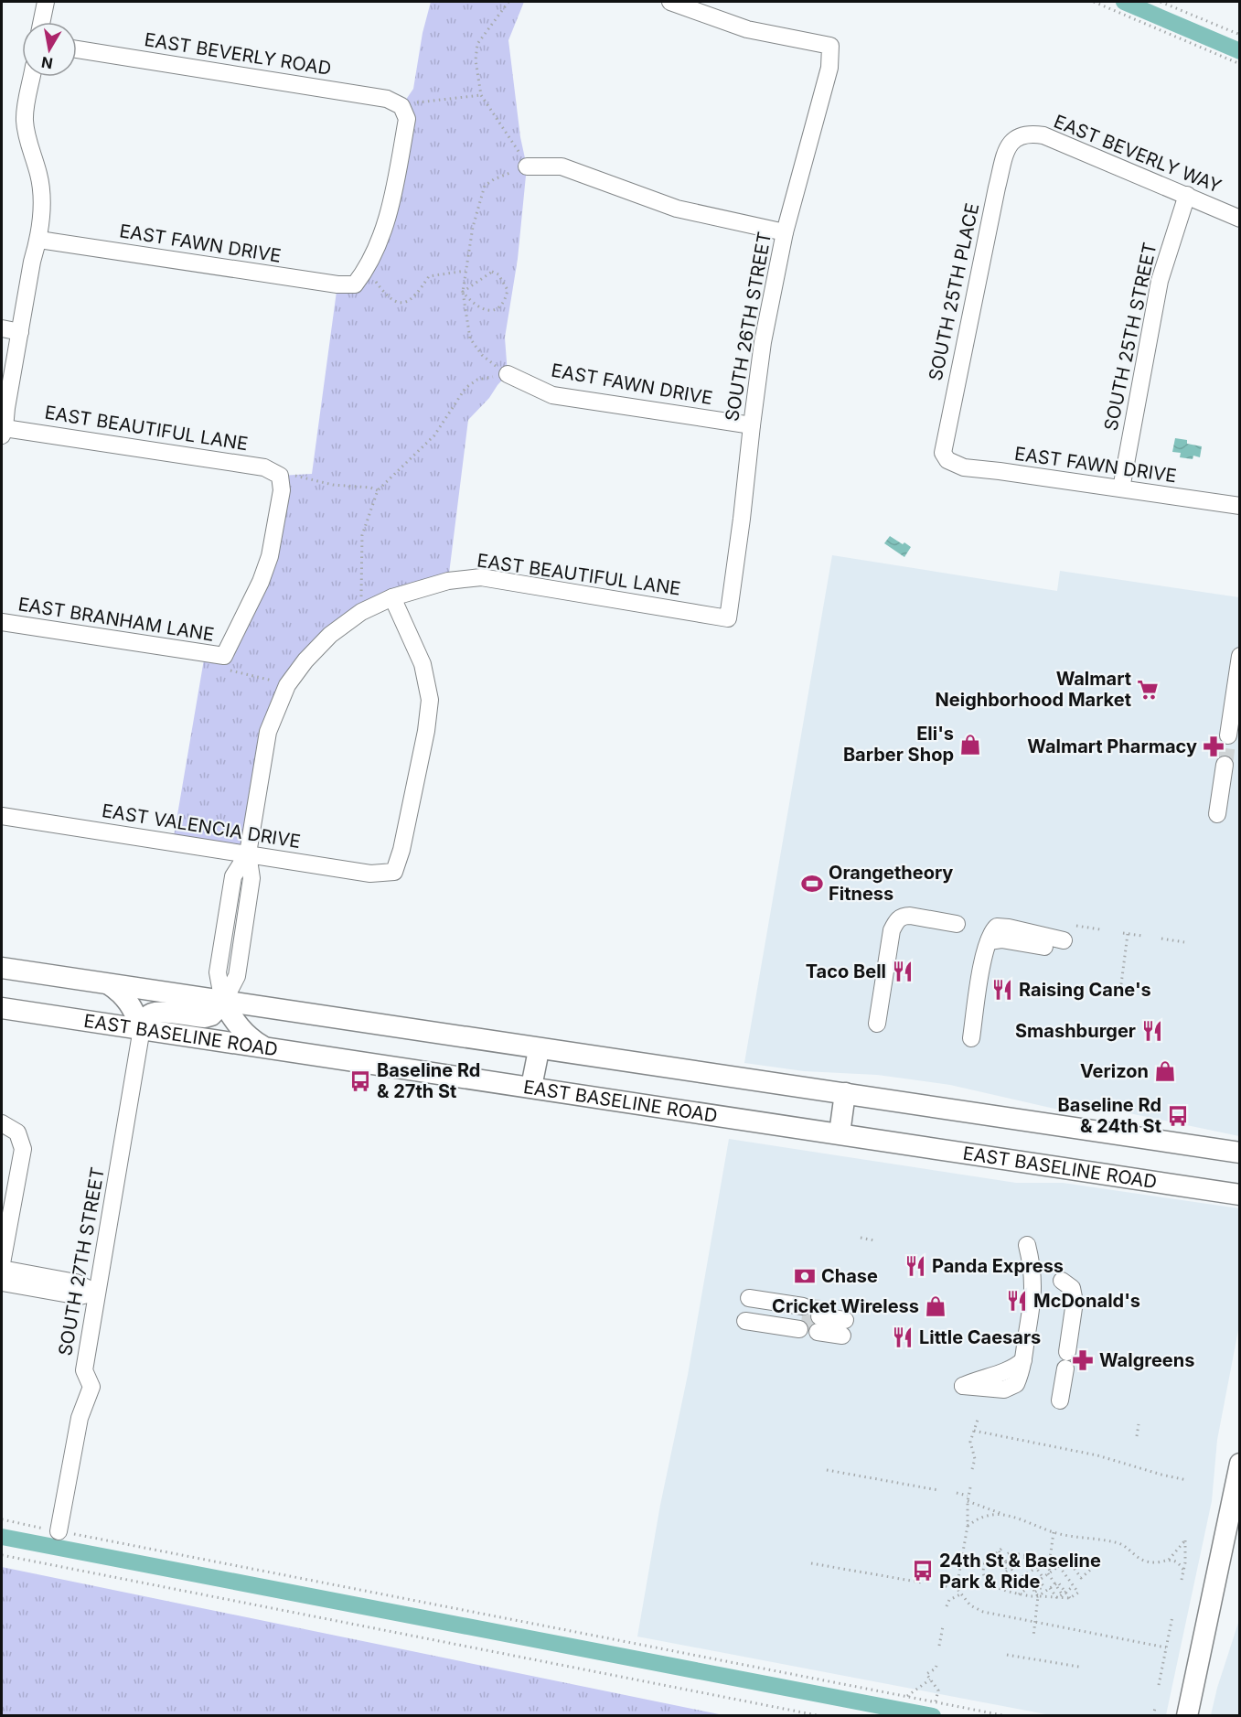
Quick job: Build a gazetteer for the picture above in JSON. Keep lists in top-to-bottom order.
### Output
{
  "streets": {
    "main road": ["EAST BASELINE ROAD"],
    "street": [
      "EAST BEVERLY ROAD",
      "EAST BEVERLY WAY",
      "EAST FAWN DRIVE",
      "SOUTH 25TH PLACE",
      "SOUTH 26TH STREET",
      "SOUTH 25TH STREET",
      "EAST BEAUTIFUL LANE",
      "EAST BRANHAM LANE",
      "EAST VALENCIA DRIVE",
      "SOUTH 27TH STREET"
    ]
  },
  "crossings": [
    ["EAST BEVERLY WAY", "SOUTH 25TH PLACE"],
    ["EAST BEVERLY WAY", "SOUTH 25TH STREET"],
    ["EAST FAWN DRIVE", "SOUTH 25TH PLACE"],
    ["EAST FAWN DRIVE", "SOUTH 26TH STREET"],
    ["EAST FAWN DRIVE", "SOUTH 25TH STREET"],
    ["SOUTH 26TH STREET", "EAST BEAUTIFUL LANE"],
    ["EAST BEAUTIFUL LANE", "EAST VALENCIA DRIVE"],
    ["EAST BASELINE ROAD", "SOUTH 27TH STREET"]
  ],
  "places": {
    "supermarket": ["Walmart Neighborhood Market"],
    "shop": ["Eli's Barber Shop", "Verizon", "Cricket Wireless"],
    "pharmacy": ["Walmart Pharmacy", "Walgreens"],
    "sports": ["Orangetheory Fitness"],
    "restaurant": [
      "Taco Bell",
      "Raising Cane's",
      "Smashburger",
      "Panda Express",
      "McDonald's",
      "Little Caesars"
    ],
    "bus stop": ["Baseline Rd & 27th St", "Baseline Rd & 24th St", "24th St & Baseline Park & Ride"],
    "bank": ["Chase"]
  },
  "north": "bottom"
}
